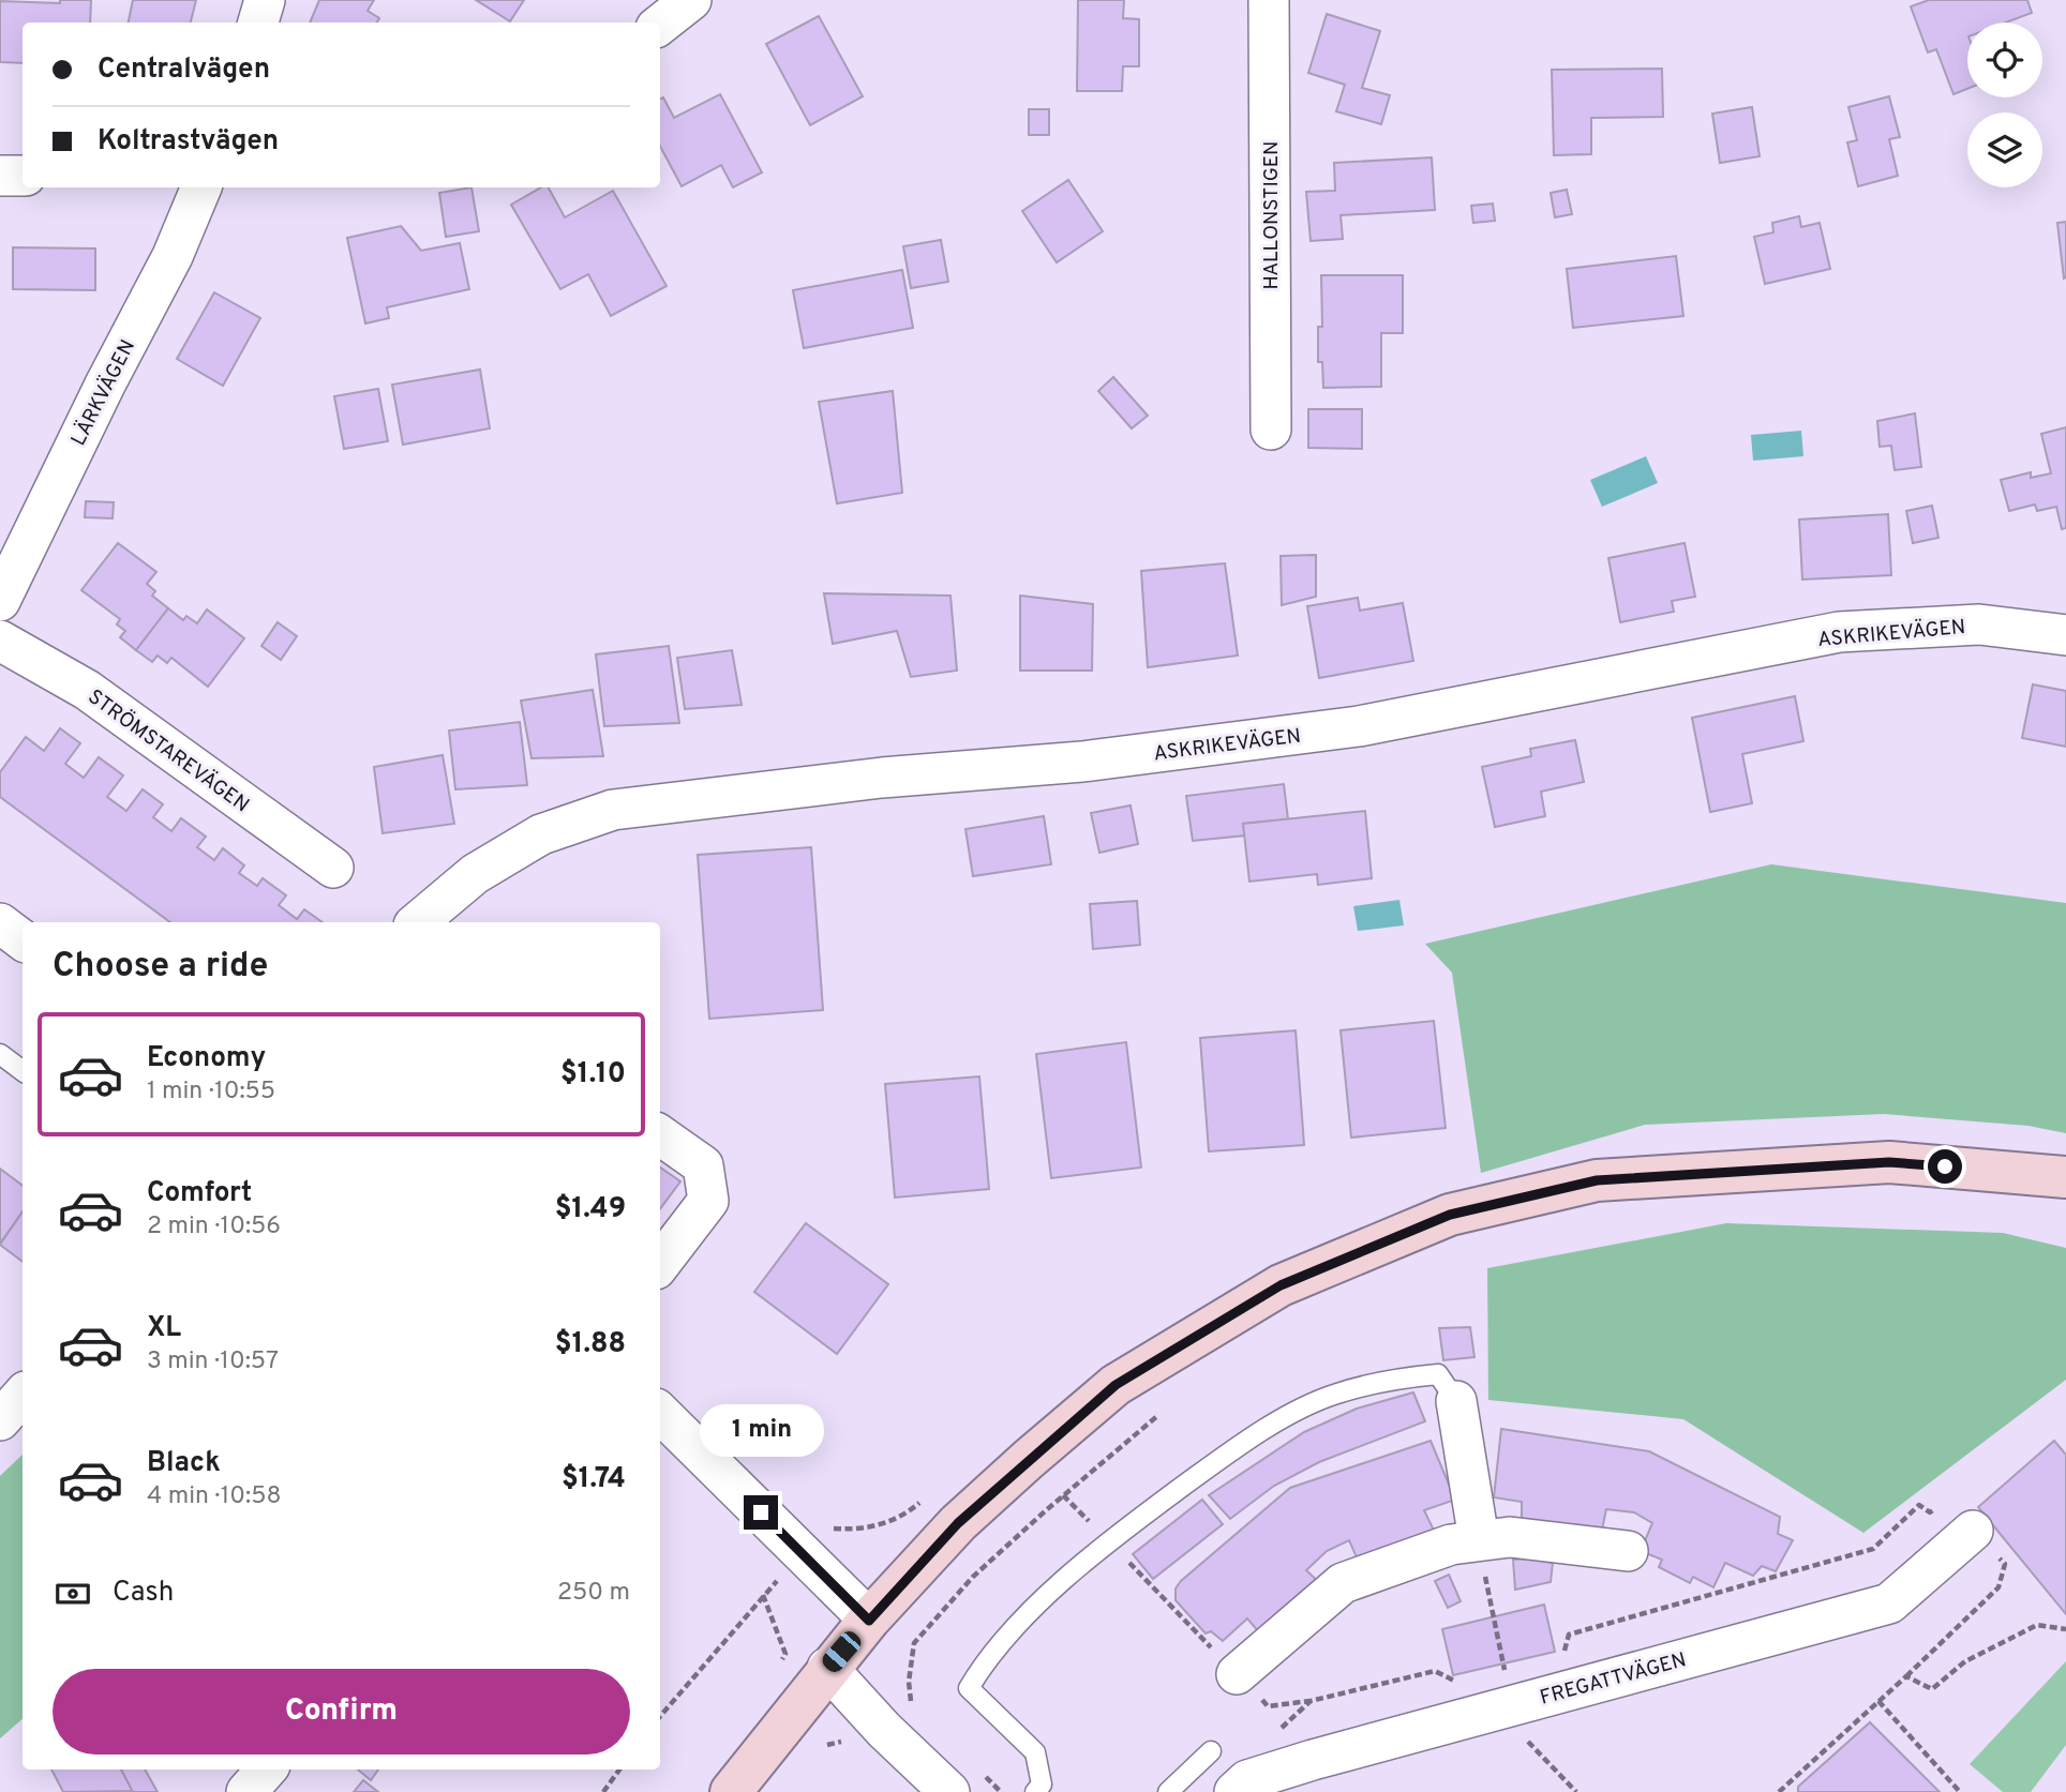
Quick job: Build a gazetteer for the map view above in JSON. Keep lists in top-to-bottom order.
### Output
{
  "streets": {
    "street": [
      "HALLONSTIGEN",
      "LÄRKVÄGEN",
      "ASKRIKEVÄGEN",
      "STRÖMSTAREVÄGEN",
      "FREGATTVÄGEN"
    ]
  },
  "page": {
    "banner": ["Centralvägen", "Koltrastvägen"],
    "heading": "Choose a ride",
    "list": [
      {
        "name": "Economy",
        "note": "1 min · 10:55",
        "value": "$1.10"
      },
      {
        "name": "Comfort",
        "note": "2 min · 10:56",
        "value": "$1.49"
      },
      {
        "name": "XL",
        "note": "3 min · 10:57",
        "value": "$1.88"
      },
      {
        "name": "Black",
        "note": "4 min · 10:58",
        "value": "$1.74"
      }
    ],
    "bubble": "1 min",
    "pay": ["Cash", "250 m"],
    "buttons": "Confirm"
  }
}
